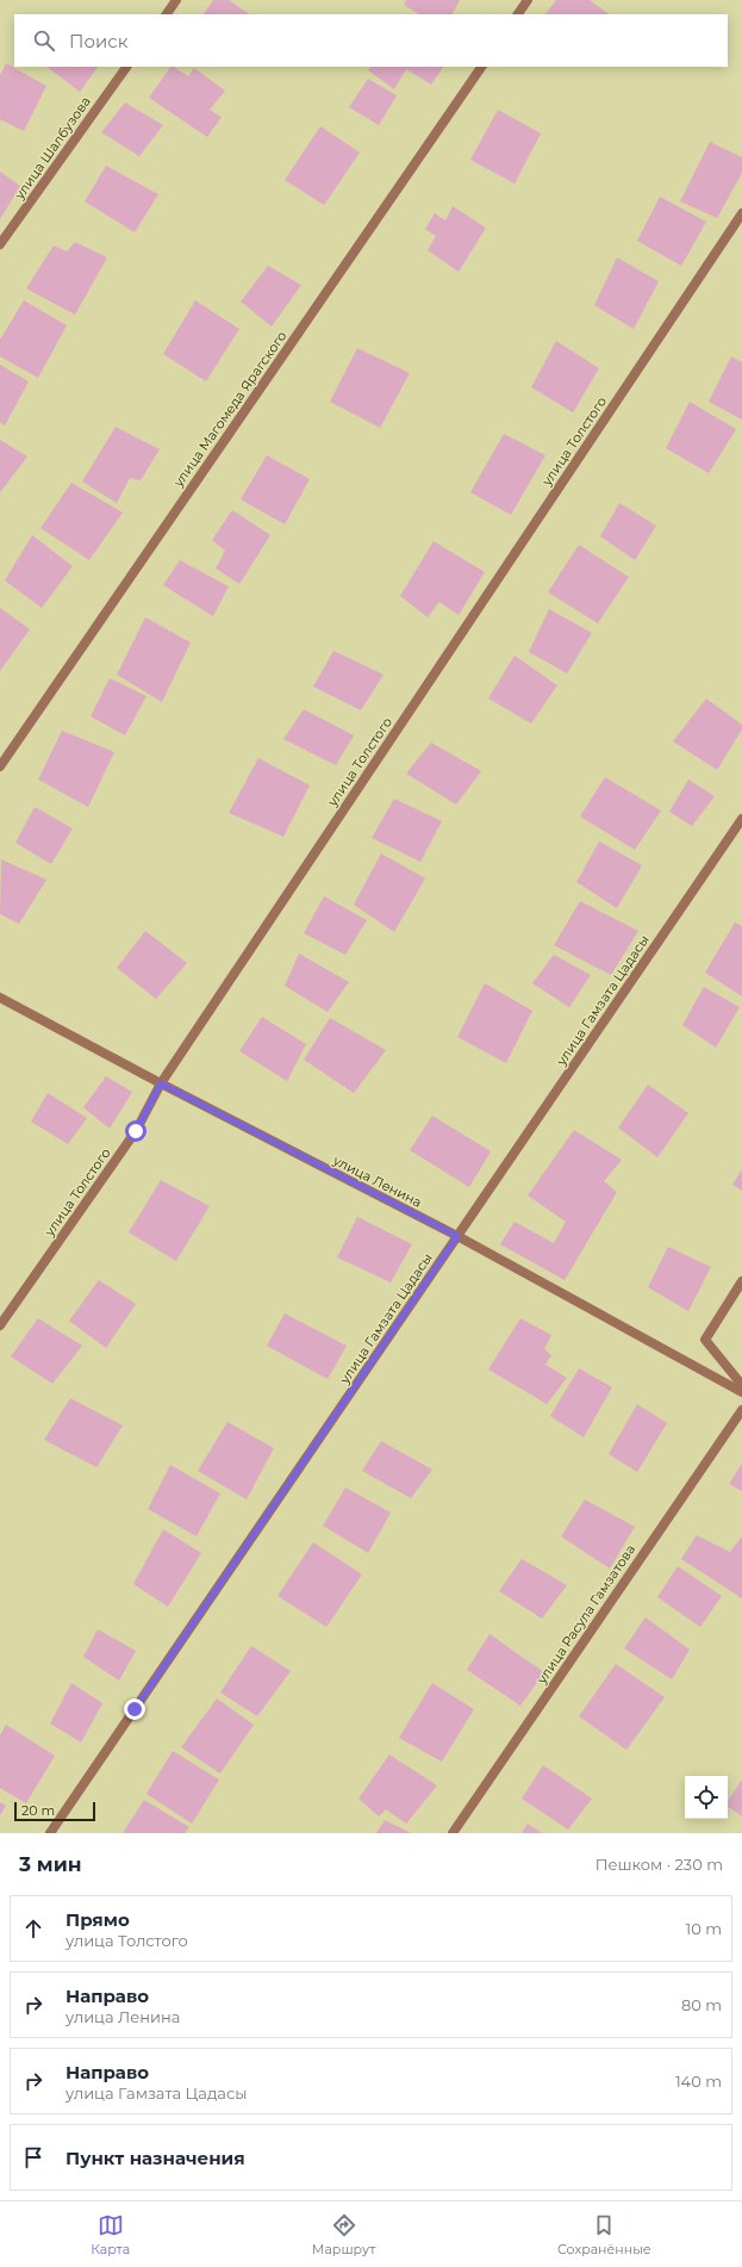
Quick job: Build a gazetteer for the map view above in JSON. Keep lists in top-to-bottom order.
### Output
{
  "streets": {
    "street": [
      "улица Шалбузова",
      "улица Магомеда Ярагского",
      "улица Толстого",
      "улица Гамзата Цадасы",
      "улица Ленина",
      "улица Расула Гамзатова"
    ]
  },
  "crossings": [
    ["улица Толстого", "улица Ленина"],
    ["улица Гамзата Цадасы", "улица Ленина"]
  ],
  "scale_bar": "20 m",
  "page": {
    "search": "Поиск",
    "scale": "20 m",
    "heading": ["3 мин", "Пешком · 230 m"],
    "list": [
      ["Прямо", "улица Толстого", "10 m"],
      ["Направо", "улица Ленина", "80 m"],
      ["Направо", "улица Гамзата Цадасы", "140 m"],
      "Пункт назначения"
    ],
    "nav": ["Карта", "Маршрут", "Сохранённые"]
  }
}
